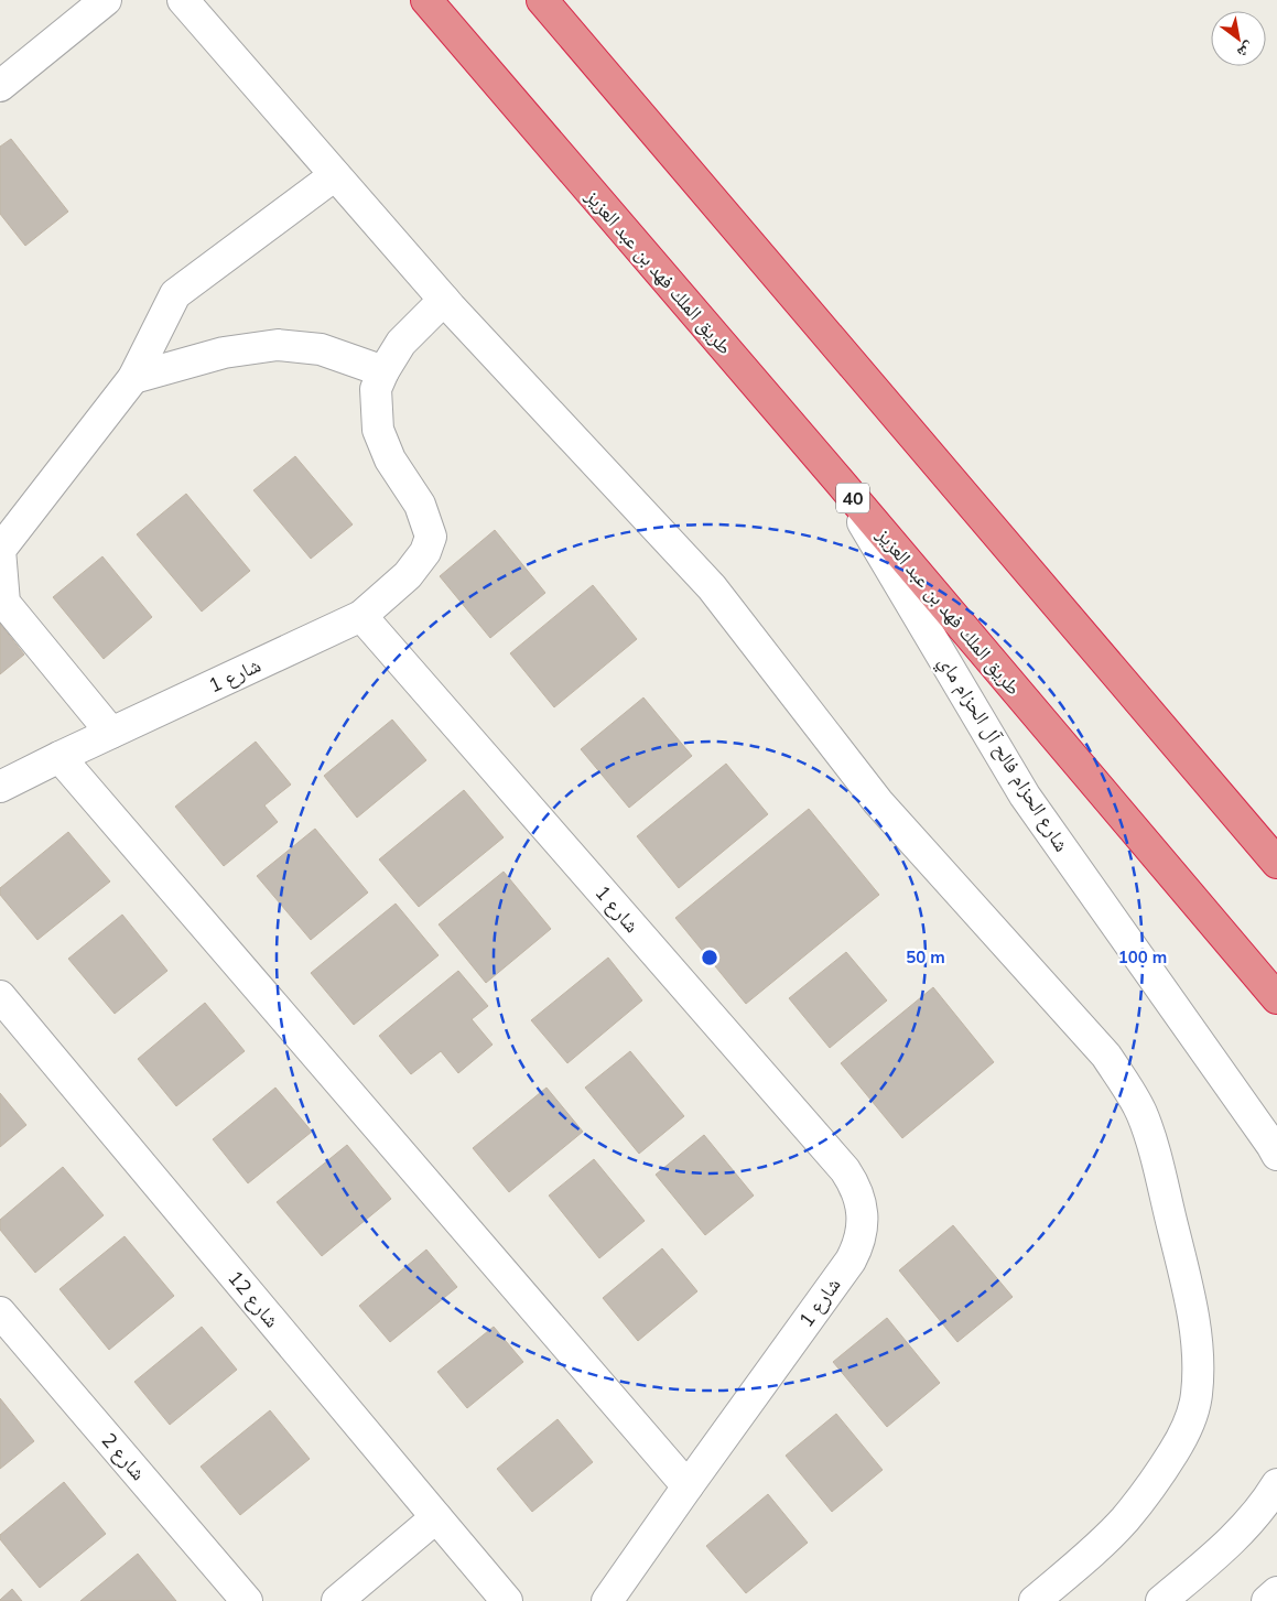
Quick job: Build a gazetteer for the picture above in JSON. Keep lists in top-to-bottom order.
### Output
{
  "streets": {
    "highway": ["طريق الملك فهد بن عبد العزيز", "40"],
    "street": [
      "شارع 1",
      "شارع الحزام فالح آل الحزام ماي",
      "شارع 12",
      "شارع 2"
    ]
  },
  "crossings": [
    ["طريق الملك فهد بن عبد العزيز", "شارع الحزام فالح آل الحزام ماي"]
  ],
  "north": "bottom right",
  "rings": ["50 m", "100 m"]
}
